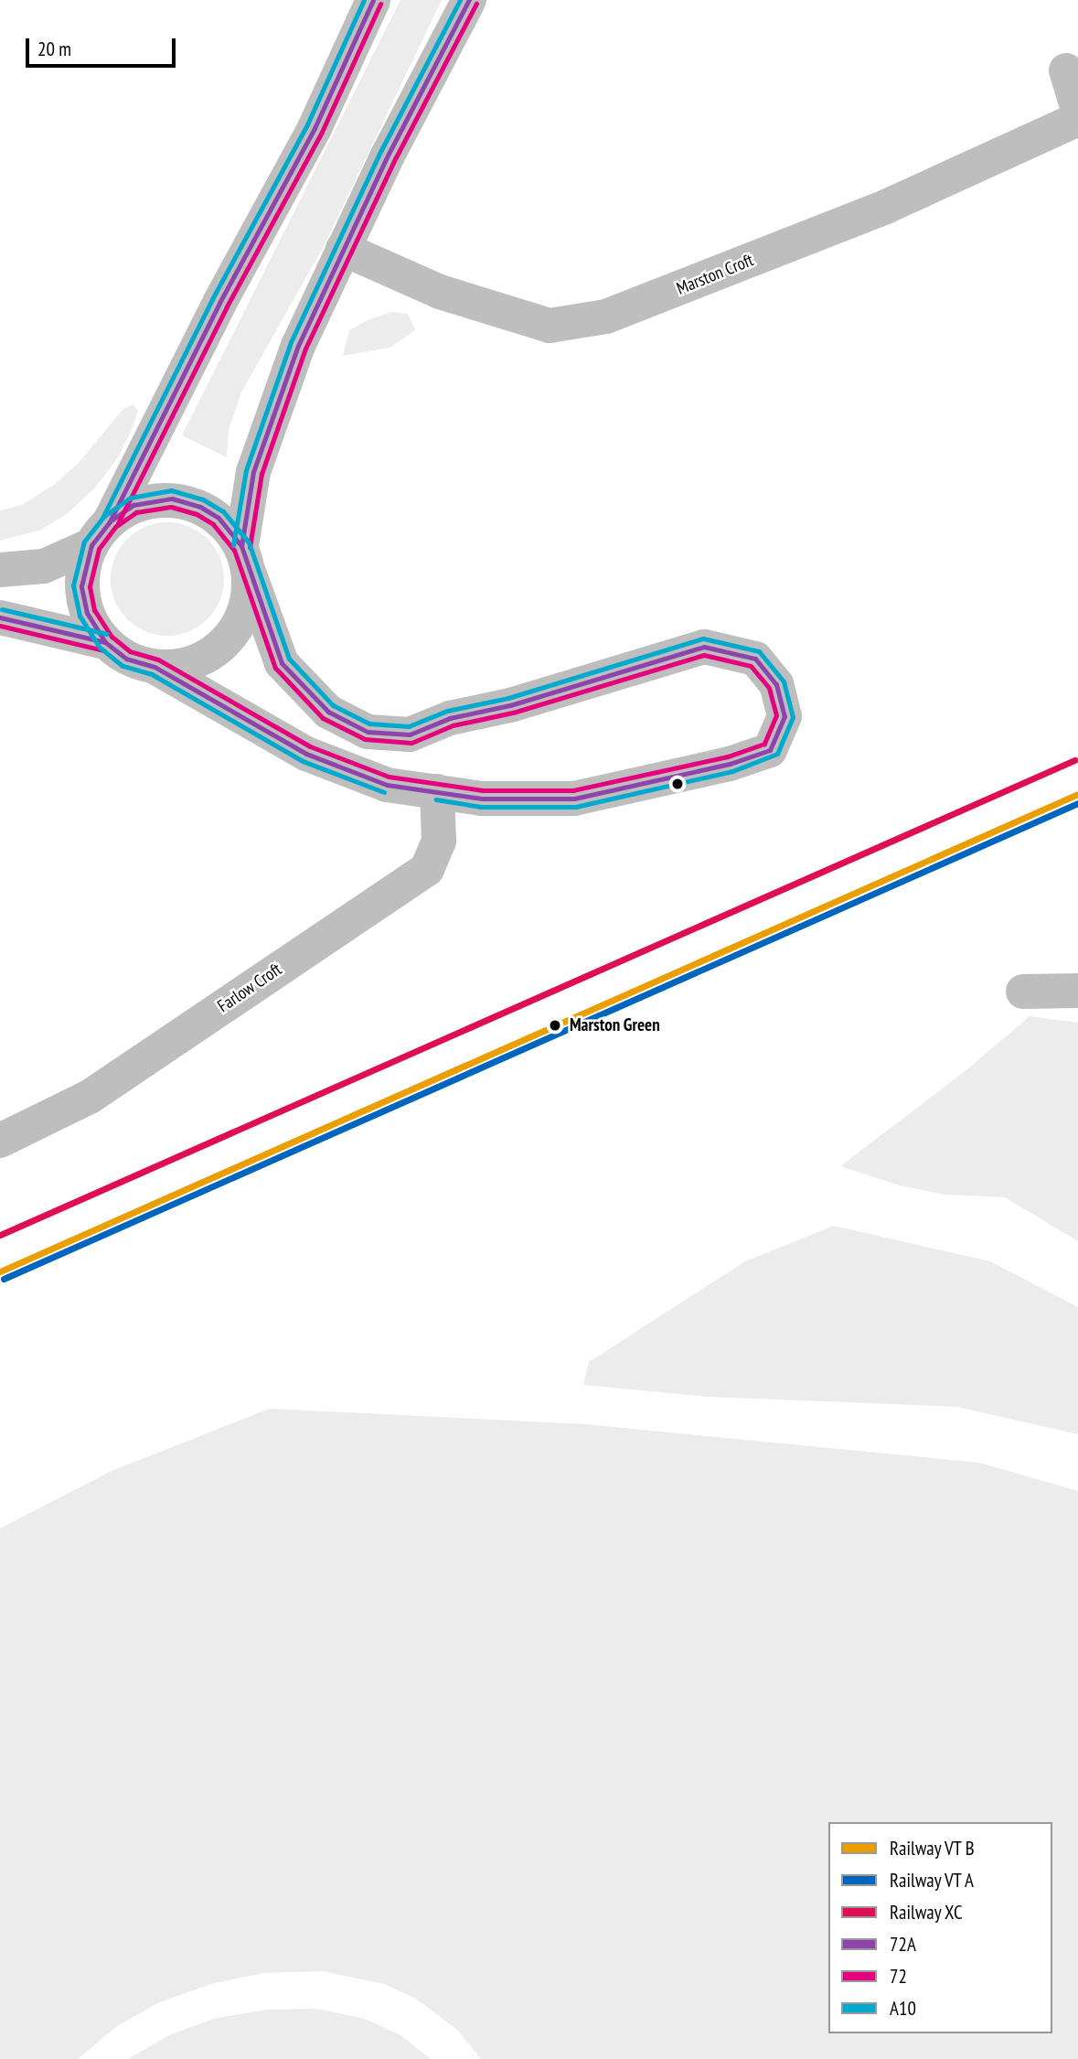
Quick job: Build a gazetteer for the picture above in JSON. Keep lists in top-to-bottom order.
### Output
{
  "streets": {
    "street": ["Marston Croft", "Farlow Croft"]
  },
  "places": ["Marston Green"],
  "lines": [
    "transit line 72A",
    "transit line A10",
    "transit line 72",
    "rail line XC"
  ],
  "legend": [
    "Railway VT B",
    "Railway VT A",
    "Railway XC",
    "72A",
    "72",
    "A10"
  ],
  "scale_bar": "20 m"
}
